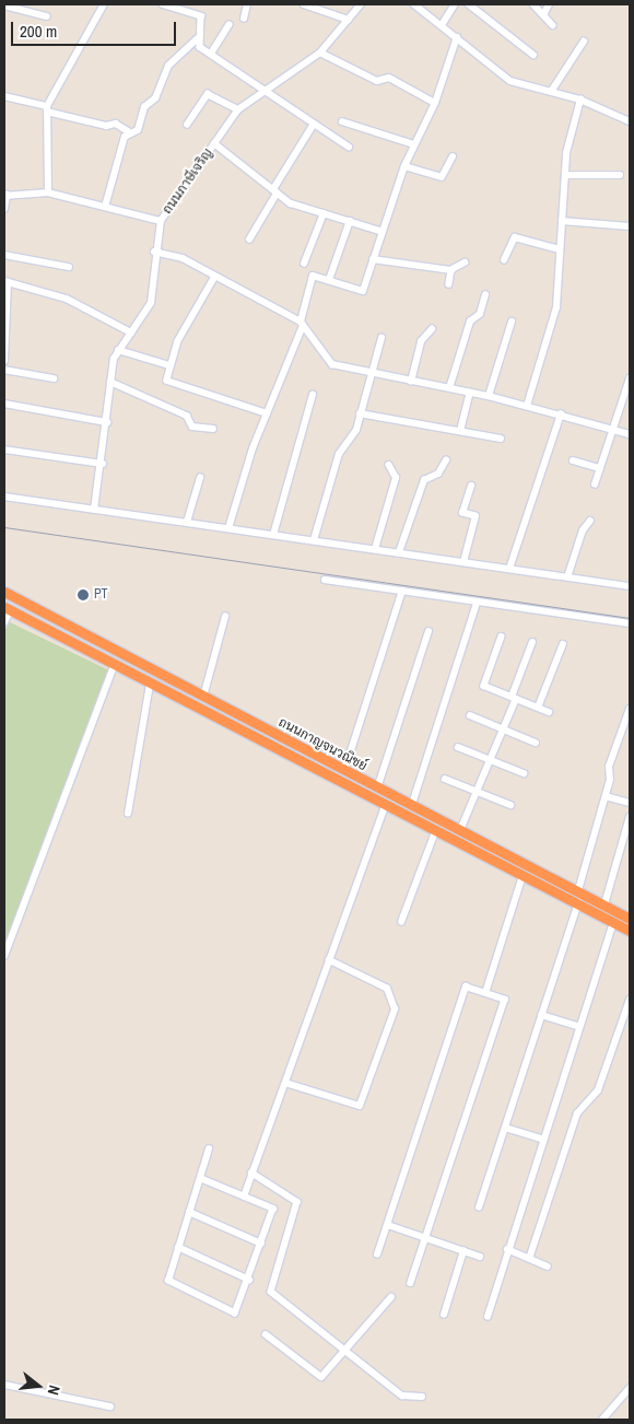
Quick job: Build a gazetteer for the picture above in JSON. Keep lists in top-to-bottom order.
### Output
{
  "streets": {
    "highway": ["ถนนกาญจนวณิชย์"],
    "street": ["ถนนภาษีเจริญ"]
  },
  "places": ["PT"],
  "scale_bar": "200 m",
  "north": "right"
}
